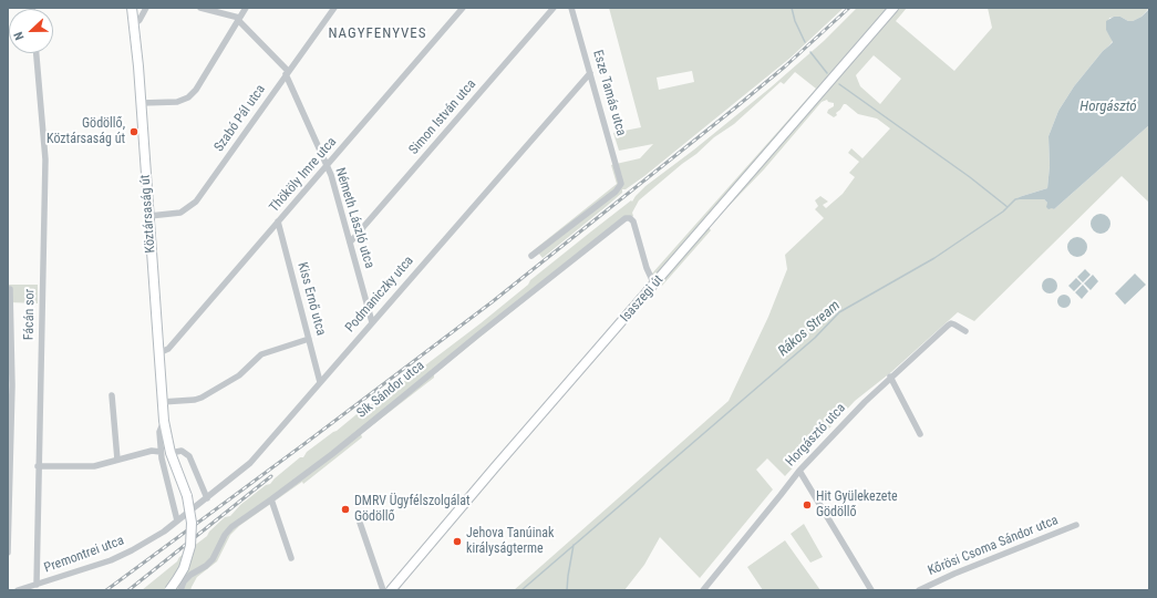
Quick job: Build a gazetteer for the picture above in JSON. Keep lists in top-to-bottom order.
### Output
{
  "streets": {
    "main road": ["Köztársaság út", "Isaszegi út"],
    "street": [
      "Esze Tamás utca",
      "Simon István utca",
      "Szabó Pál utca",
      "Thököly Imre utca",
      "Németh László utca",
      "Podmaniczky utca",
      "Kiss Ernő utca",
      "Fácán sor",
      "Sík Sándor utca",
      "Horgásztó utca",
      "Kőrösi Csoma Sándor utca",
      "Premontrei utca"
    ]
  },
  "crossings": [
    ["Esze Tamás utca", "Podmaniczky utca"],
    ["Simon István utca", "Németh László utca"],
    ["Szabó Pál utca", "Köztársaság út"],
    ["Szabó Pál utca", "Németh László utca"],
    ["Thököly Imre utca", "Köztársaság út"],
    ["Thököly Imre utca", "Németh László utca"],
    ["Thököly Imre utca", "Kiss Ernő utca"],
    ["Köztársaság út", "Podmaniczky utca"],
    ["Köztársaság út", "Premontrei utca"],
    ["Németh László utca", "Podmaniczky utca"],
    ["Podmaniczky utca", "Kiss Ernő utca"],
    ["Podmaniczky utca", "Premontrei utca"],
    ["Isaszegi út", "Sík Sándor utca"],
    ["Fácán sor", "Premontrei utca"]
  ],
  "districts": ["NAGYFENYVES"],
  "water": ["Horgásztó", "Rákos Stream"],
  "places": [
    "Gödöllő, Köztársaság út",
    "Hit Gyülekezete Gödöllő",
    "DMRV Ügyfélszolgálat Gödöllő",
    "Jehova Tanúinak királyságterme"
  ],
  "north": "left"
}
